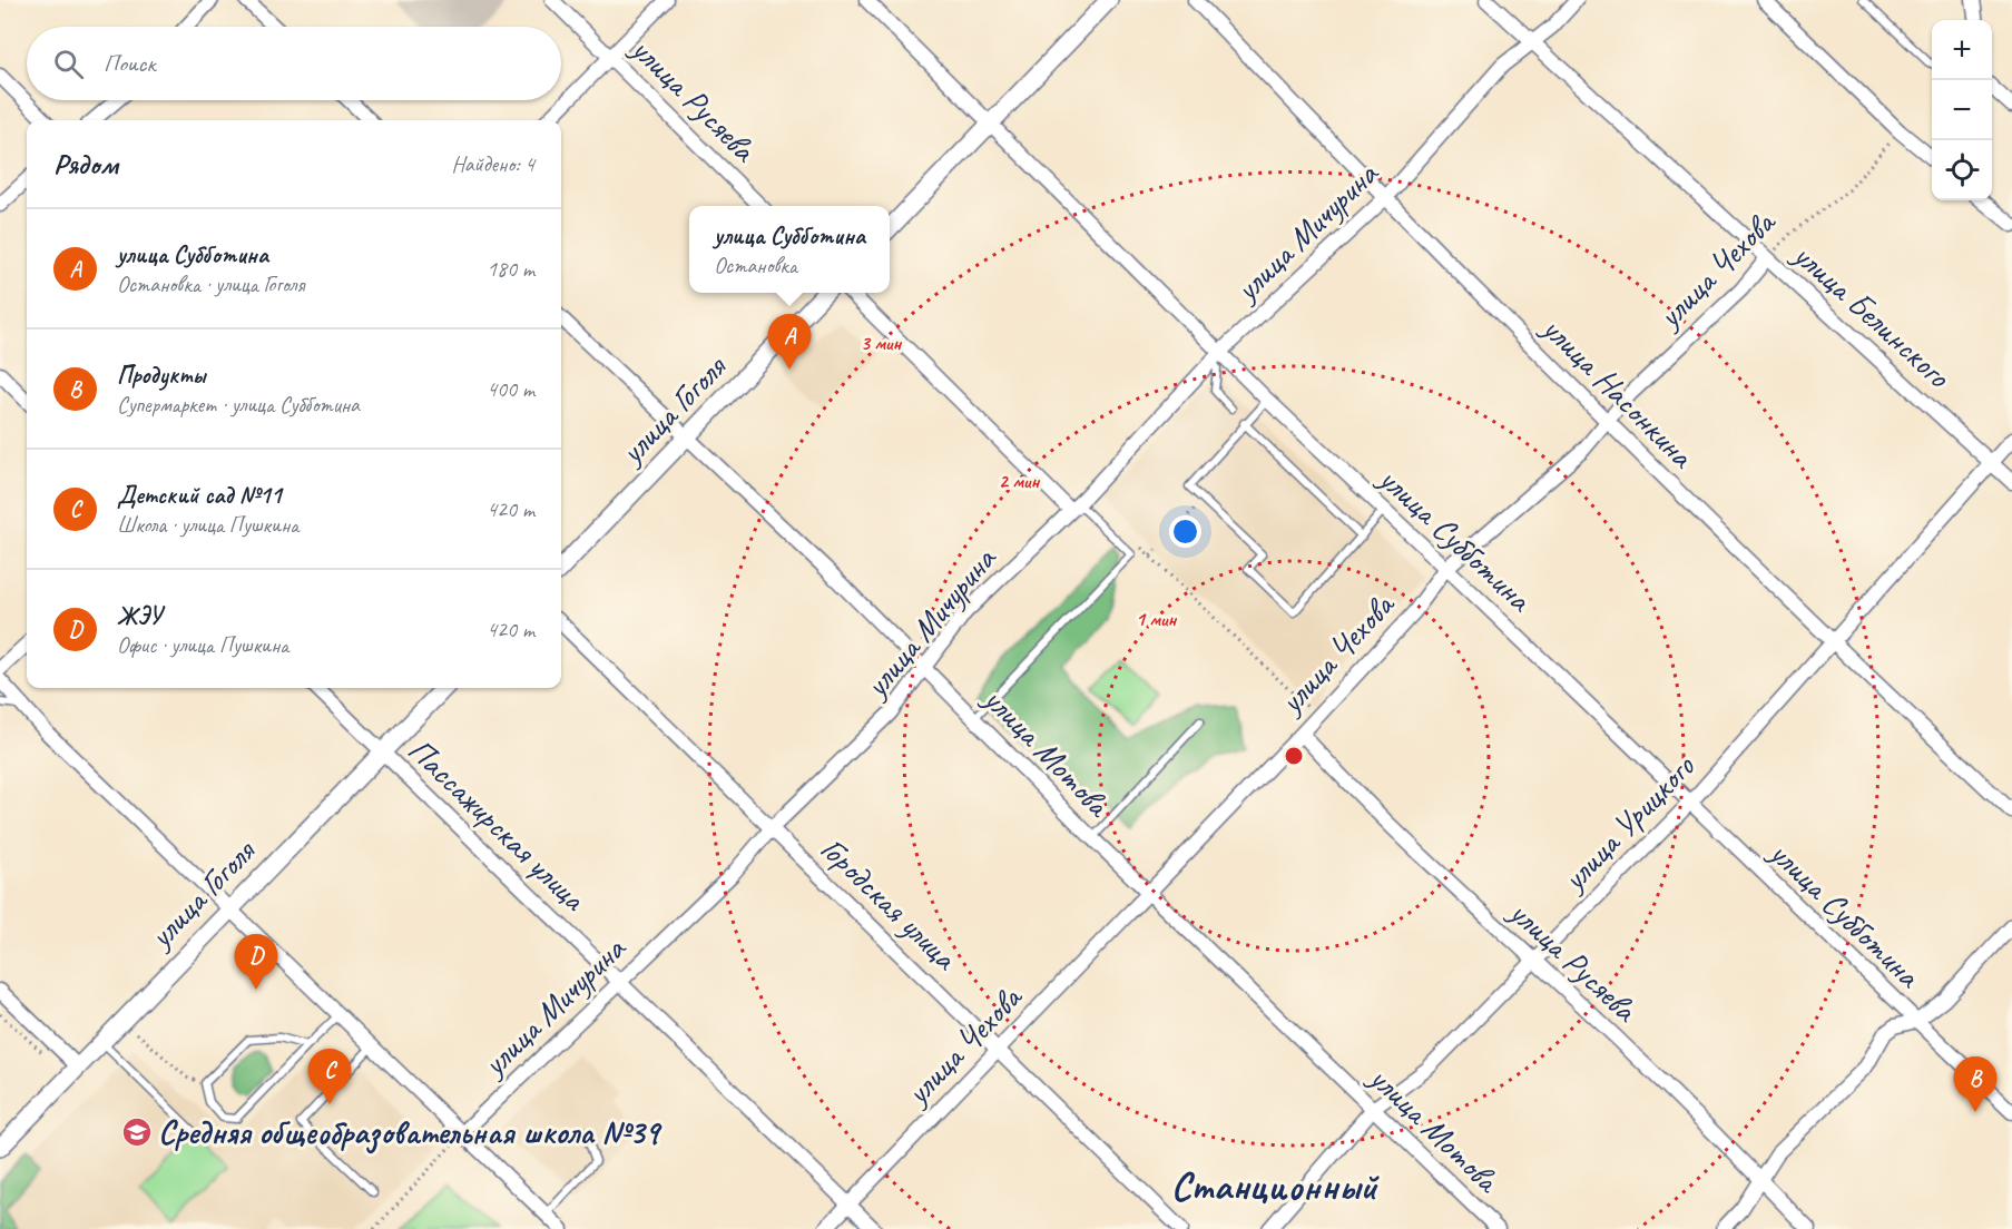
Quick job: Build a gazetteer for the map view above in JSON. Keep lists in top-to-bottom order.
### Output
{
  "streets": {
    "street": [
      "улица Русяева",
      "улица Мичурина",
      "улица Чехова",
      "улица Белинского",
      "улица Насонкина",
      "улица Гоголя",
      "улица Субботина",
      "улица Мотова",
      "улица Урицкого",
      "Пассажирская улица",
      "Городская улица"
    ]
  },
  "crossings": [
    ["улица Русяева", "улица Чехова"],
    ["улица Русяева", "улица Урицкого"],
    ["улица Мичурина", "улица Белинского"],
    ["улица Мичурина", "улица Насонкина"],
    ["улица Мичурина", "улица Субботина"],
    ["улица Мичурина", "улица Мотова"],
    ["улица Мичурина", "Пассажирская улица"],
    ["улица Мичурина", "Городская улица"],
    ["улица Чехова", "улица Белинского"],
    ["улица Чехова", "улица Насонкина"],
    ["улица Чехова", "улица Субботина"],
    ["улица Чехова", "улица Мотова"],
    ["улица Чехова", "Пассажирская улица"],
    ["улица Чехова", "Городская улица"],
    ["улица Белинского", "улица Урицкого"],
    ["улица Насонкина", "улица Урицкого"],
    ["улица Гоголя", "улица Мотова"],
    ["улица Гоголя", "Пассажирская улица"],
    ["улица Субботина", "улица Урицкого"],
    ["улица Мотова", "улица Урицкого"]
  ],
  "districts": ["Станционный"],
  "places": {
    "school or university": ["Средняя общеобразовательная школа №39"]
  },
  "page": {
    "map_buttons": ["+", "−"],
    "search": "Поиск",
    "heading": ["Рядом", "Найдено: 4"],
    "popup": ["улица Субботина", "Остановка"],
    "list": [
      {
        "mark": "A",
        "name": "улица Субботина",
        "note": "Остановка · улица Гоголя",
        "value": "180 m"
      },
      {
        "mark": "B",
        "name": "Продукты",
        "note": "Супермаркет · улица Субботина",
        "value": "400 m"
      },
      {
        "mark": "C",
        "name": "Детский сад №11",
        "note": "Школа · улица Пушкина",
        "value": "420 m"
      },
      {
        "mark": "D",
        "name": "ЖЭУ",
        "note": "Офис · улица Пушкина",
        "value": "420 m"
      }
    ],
    "pins": [
      "A",
      "D",
      "C",
      "B"
    ]
  },
  "rings": ["3 мин", "2 мин", "1 мин"]
}
